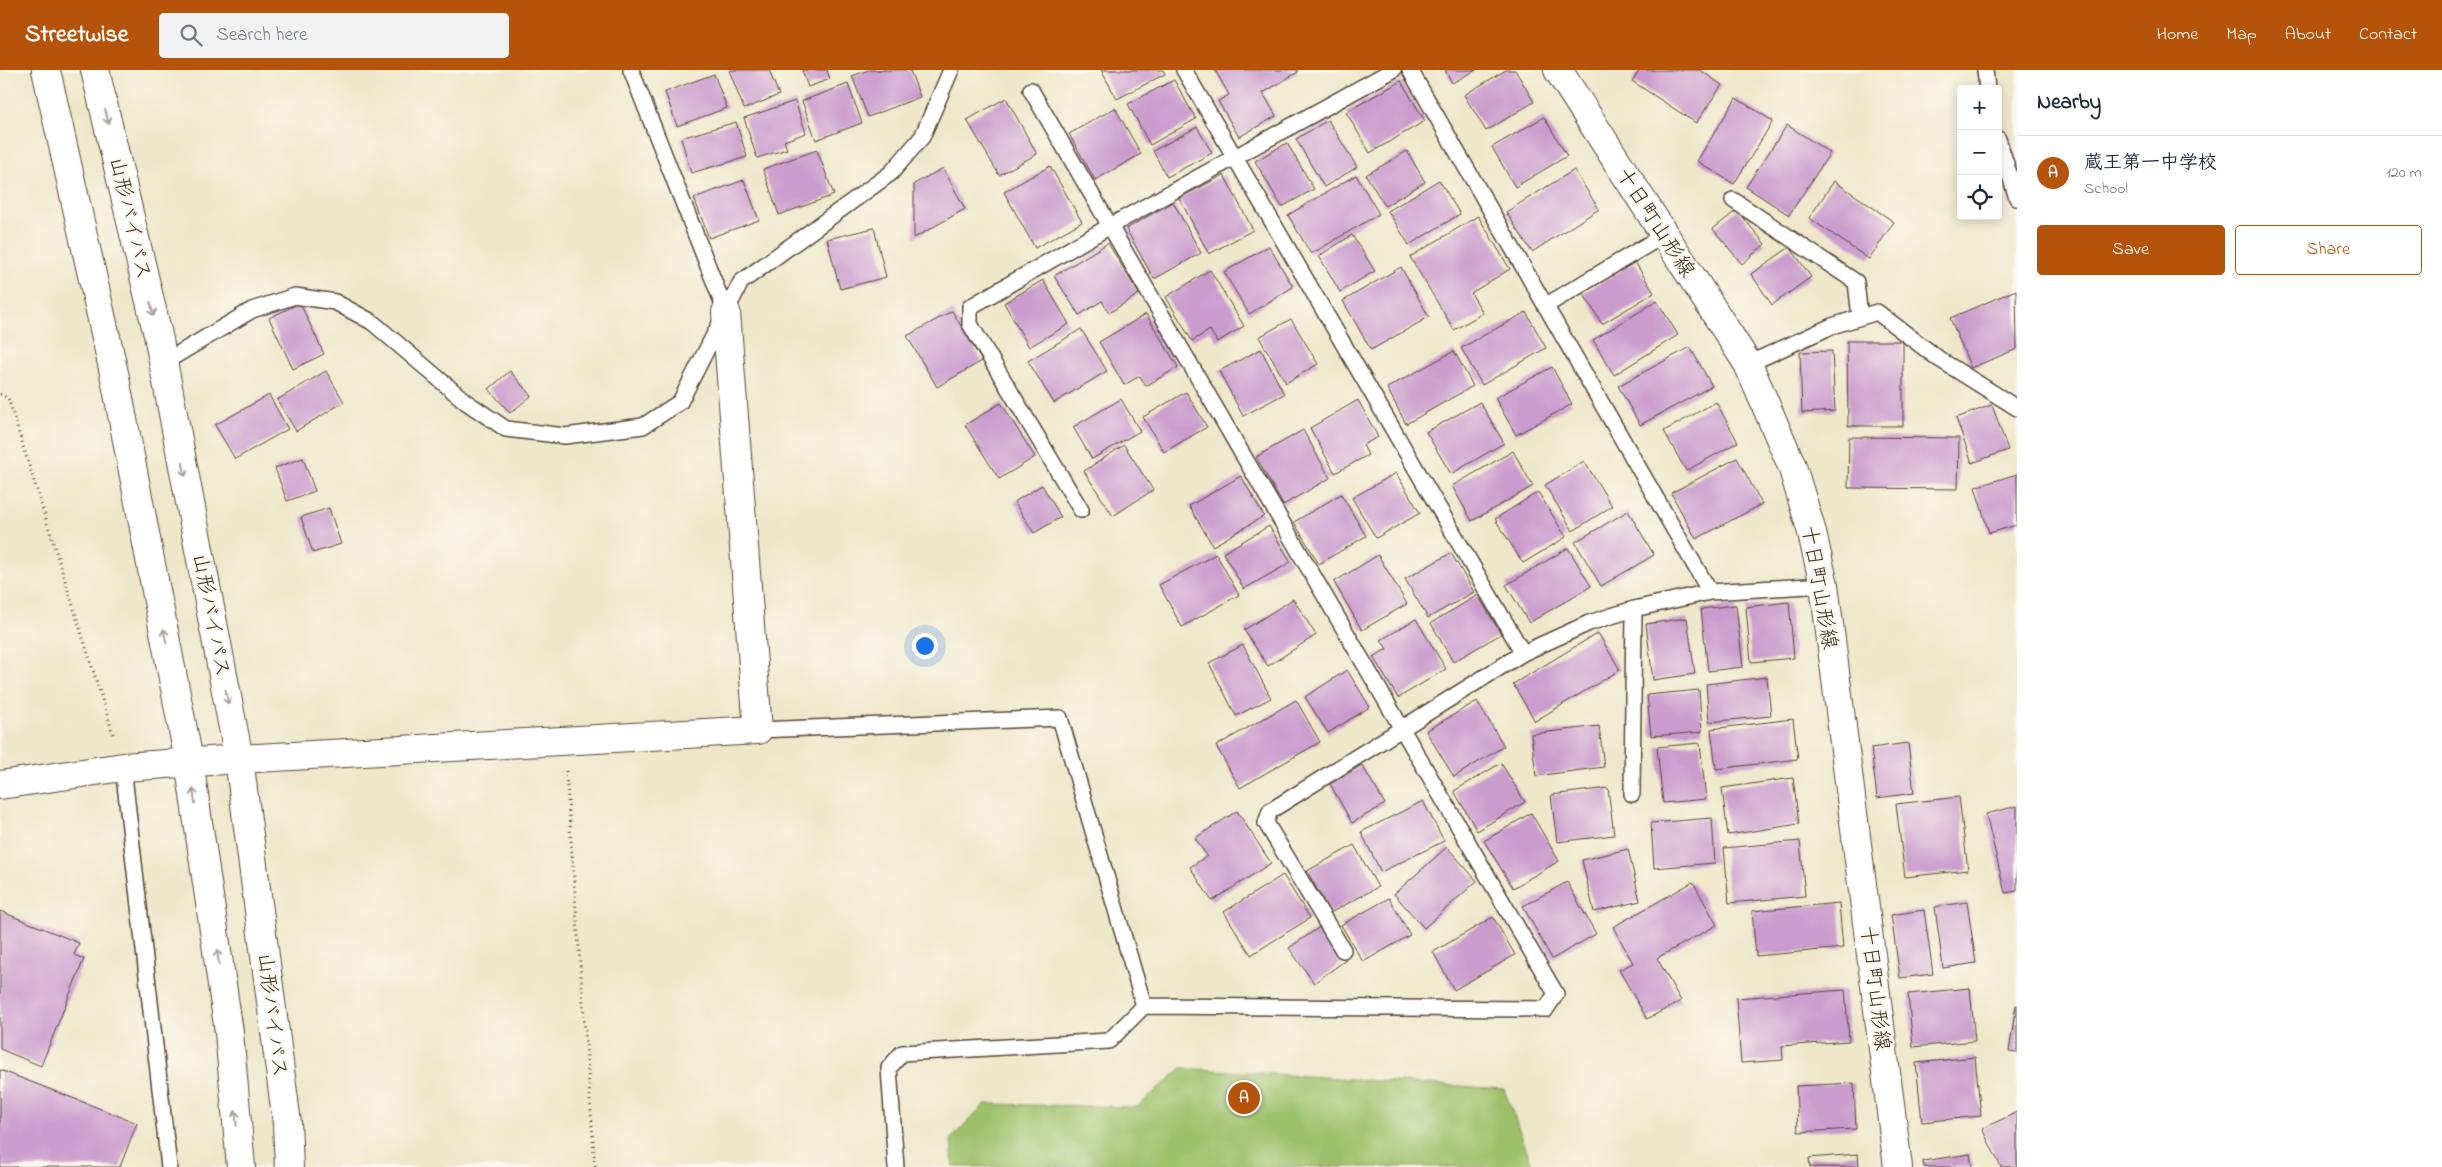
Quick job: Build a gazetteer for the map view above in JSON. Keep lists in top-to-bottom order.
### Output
{
  "streets": {
    "main road": ["山形バイパス", "十日町山形線"]
  },
  "page": {
    "header": "Streetwise",
    "search": "Search here",
    "nav": [
      "Home",
      "Map",
      "About",
      "Contact"
    ],
    "heading": "Nearby",
    "map_buttons": ["+", "−"],
    "list": [
      {
        "mark": "A",
        "name": "蔵王第一中学校",
        "note": "School",
        "value": "120 m"
      }
    ],
    "buttons": ["Save", "Share"],
    "pins": "A"
  }
}
